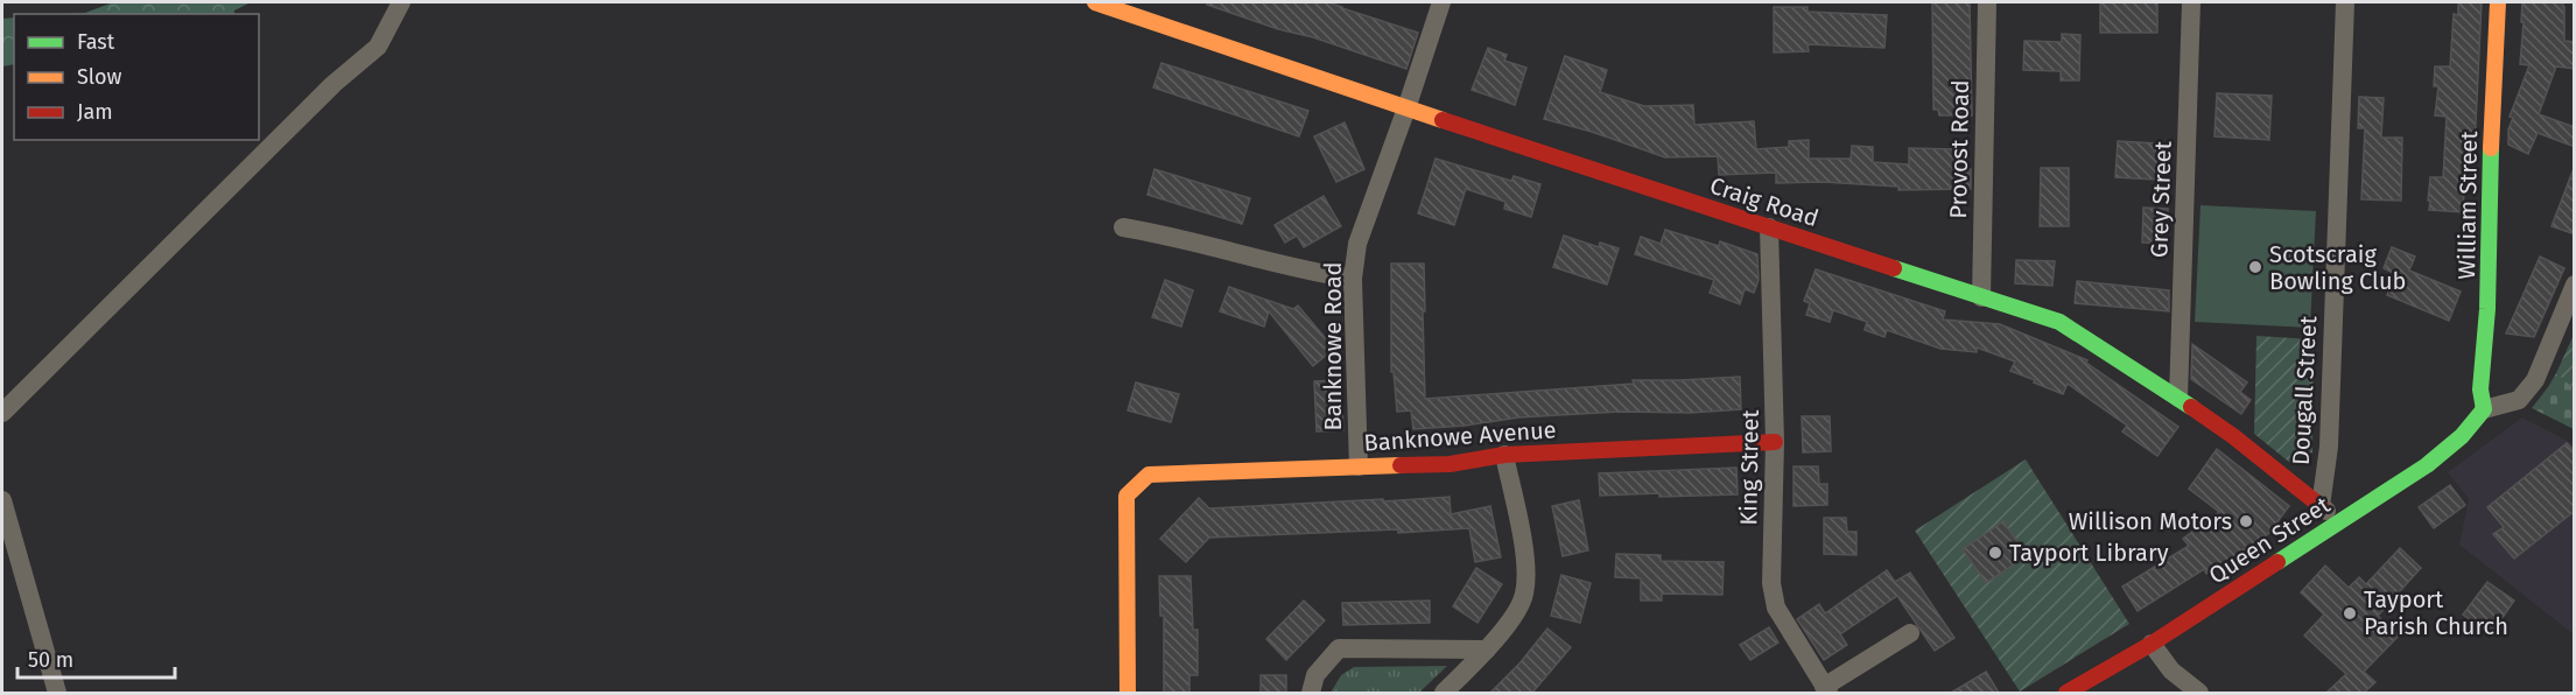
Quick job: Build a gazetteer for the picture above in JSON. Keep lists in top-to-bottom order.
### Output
{
  "streets": {
    "street": [
      "Provost Road",
      "Grey Street",
      "Craig Road",
      "William Street",
      "Banknowe Road",
      "Dougall Street",
      "Banknowe Avenue",
      "King Street",
      "Queen Street"
    ]
  },
  "crossings": [
    ["Provost Road", "Craig Road"],
    ["Grey Street", "Craig Road"],
    ["Craig Road", "Banknowe Road"],
    ["Craig Road", "Dougall Street"],
    ["Craig Road", "King Street"],
    ["William Street", "Queen Street"],
    ["Banknowe Road", "Banknowe Avenue"],
    ["Banknowe Avenue", "King Street"]
  ],
  "places": [
    "Scotscraig Bowling Club",
    "Willison Motors",
    "Tayport Library",
    "Tayport Parish Church"
  ],
  "legend": ["Fast", "Slow", "Jam"],
  "scale_bar": "50 m"
}
